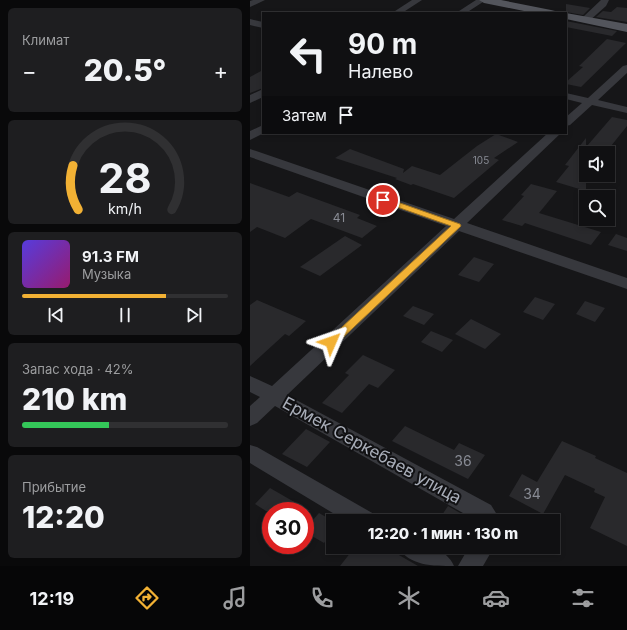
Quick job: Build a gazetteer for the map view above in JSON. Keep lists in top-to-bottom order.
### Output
{
  "streets": {
    "street": ["Ермек Серкебаев улица"]
  },
  "house_numbers": [
    "105",
    "41",
    "36",
    "34"
  ],
  "page": {
    "tile": [
      "Климат",
      ["Запас хода · 42%", "210 km"],
      ["Прибытие", "12:20"]
    ],
    "turn": ["90 m", "Налево"],
    "heat": ["−", "20.5°", "+"],
    "then": "Затем",
    "song": ["91.3 FM", "Музыка"],
    "limit": "30",
    "trip": "12:20 · 1 мин · 130 m",
    "tabs": "12:19",
    "gauge": ["28", "km/h"]
  }
}
